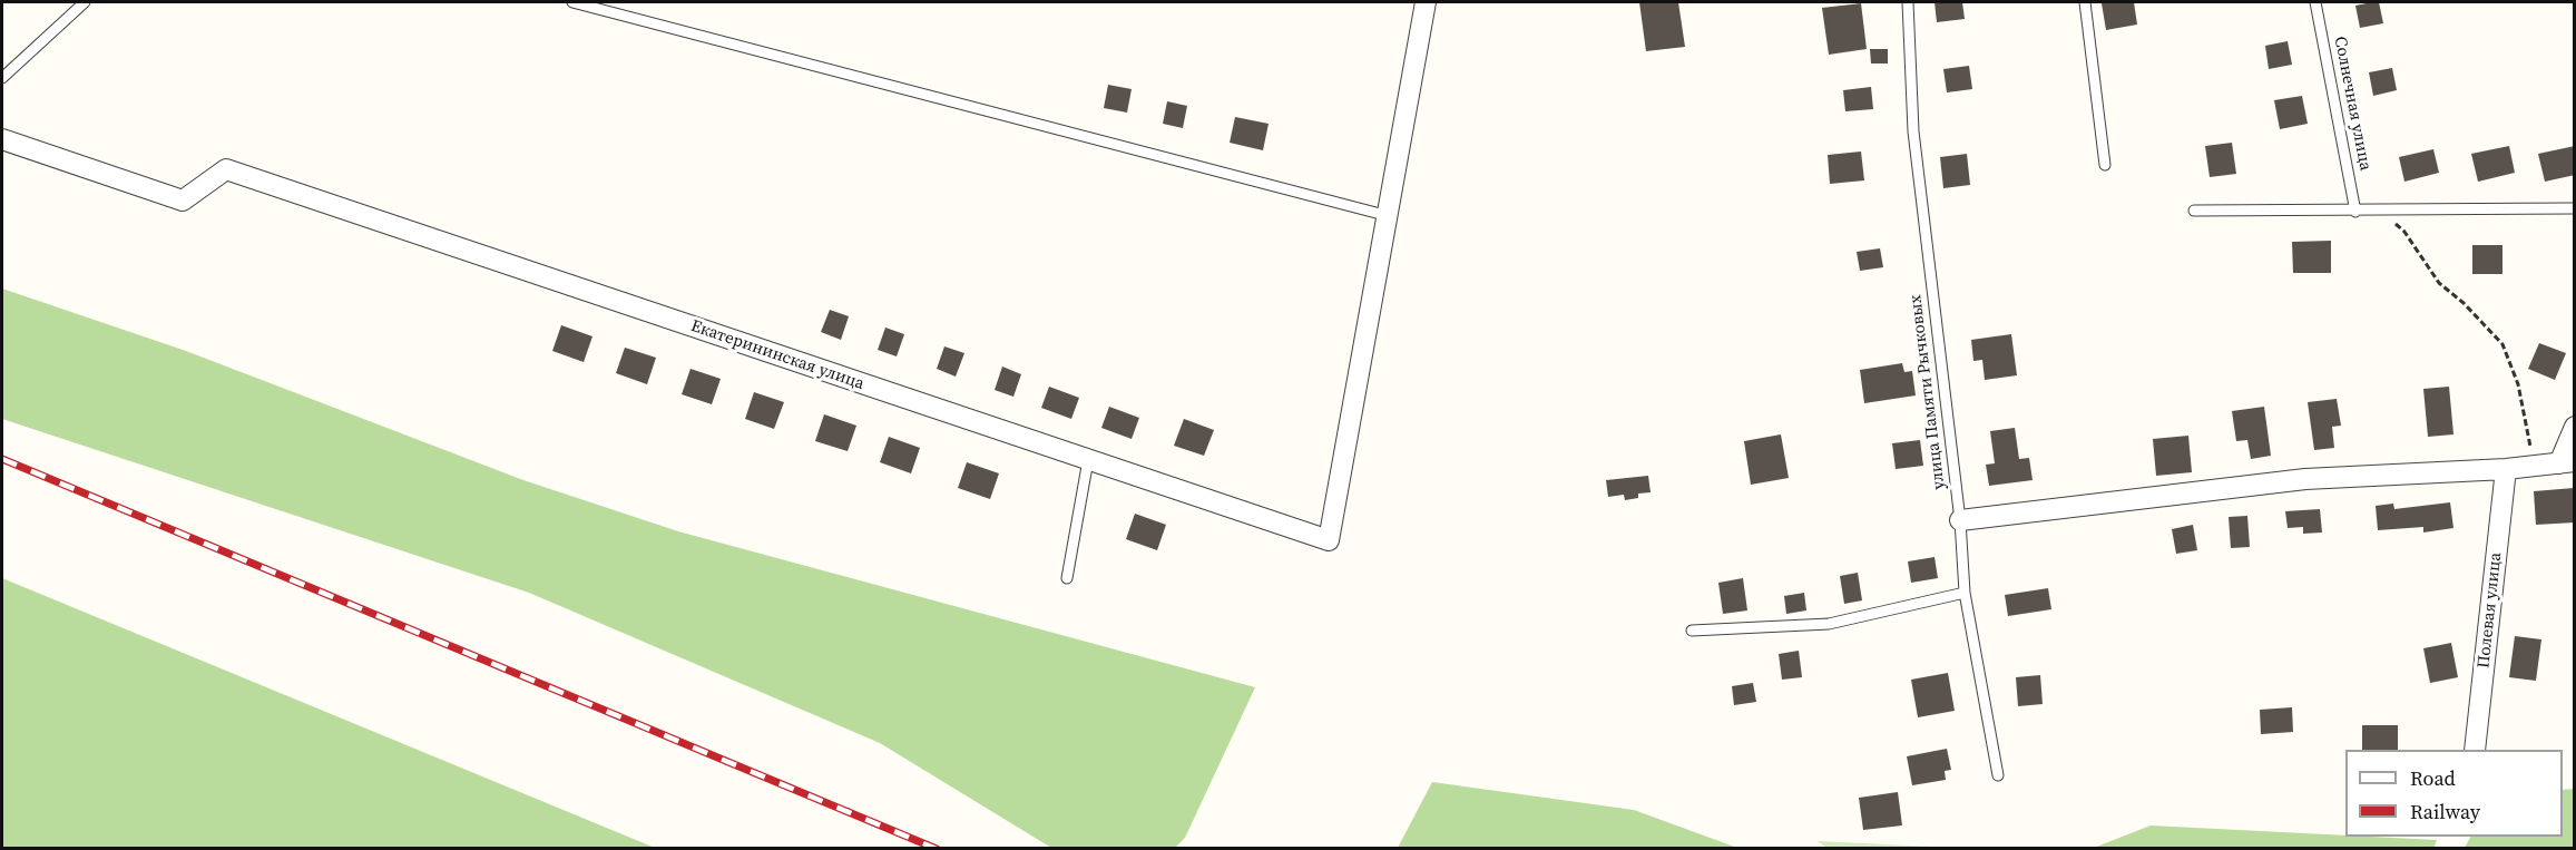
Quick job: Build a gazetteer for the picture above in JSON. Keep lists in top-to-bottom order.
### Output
{
  "streets": {
    "street": ["Екатерининская улица", "Полевая улица"],
    "lane": ["Солнечная улица", "улица Памяти Рычковых"]
  },
  "legend": ["Road", "Railway"]
}
